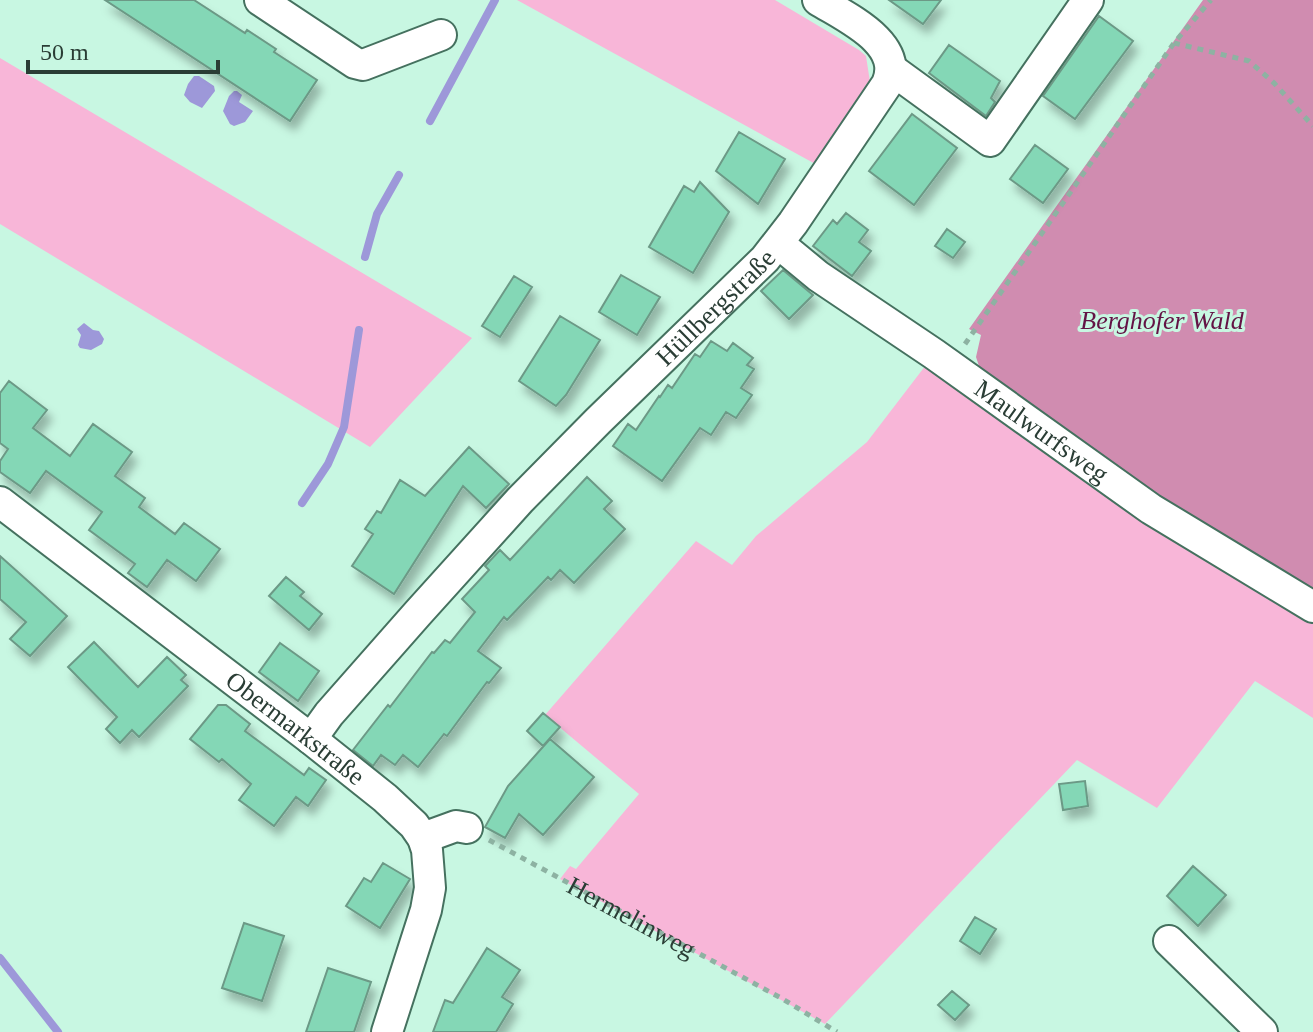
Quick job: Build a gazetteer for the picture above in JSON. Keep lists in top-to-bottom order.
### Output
{
  "streets": {
    "street": ["Hüllbergstraße", "Maulwurfsweg", "Obermarkstraße"],
    "path": ["Hermelinweg"]
  },
  "crossings": [
    ["Hüllbergstraße", "Maulwurfsweg"],
    ["Hüllbergstraße", "Obermarkstraße"]
  ],
  "parks": ["Berghofer Wald"],
  "scale_bar": "50 m"
}
